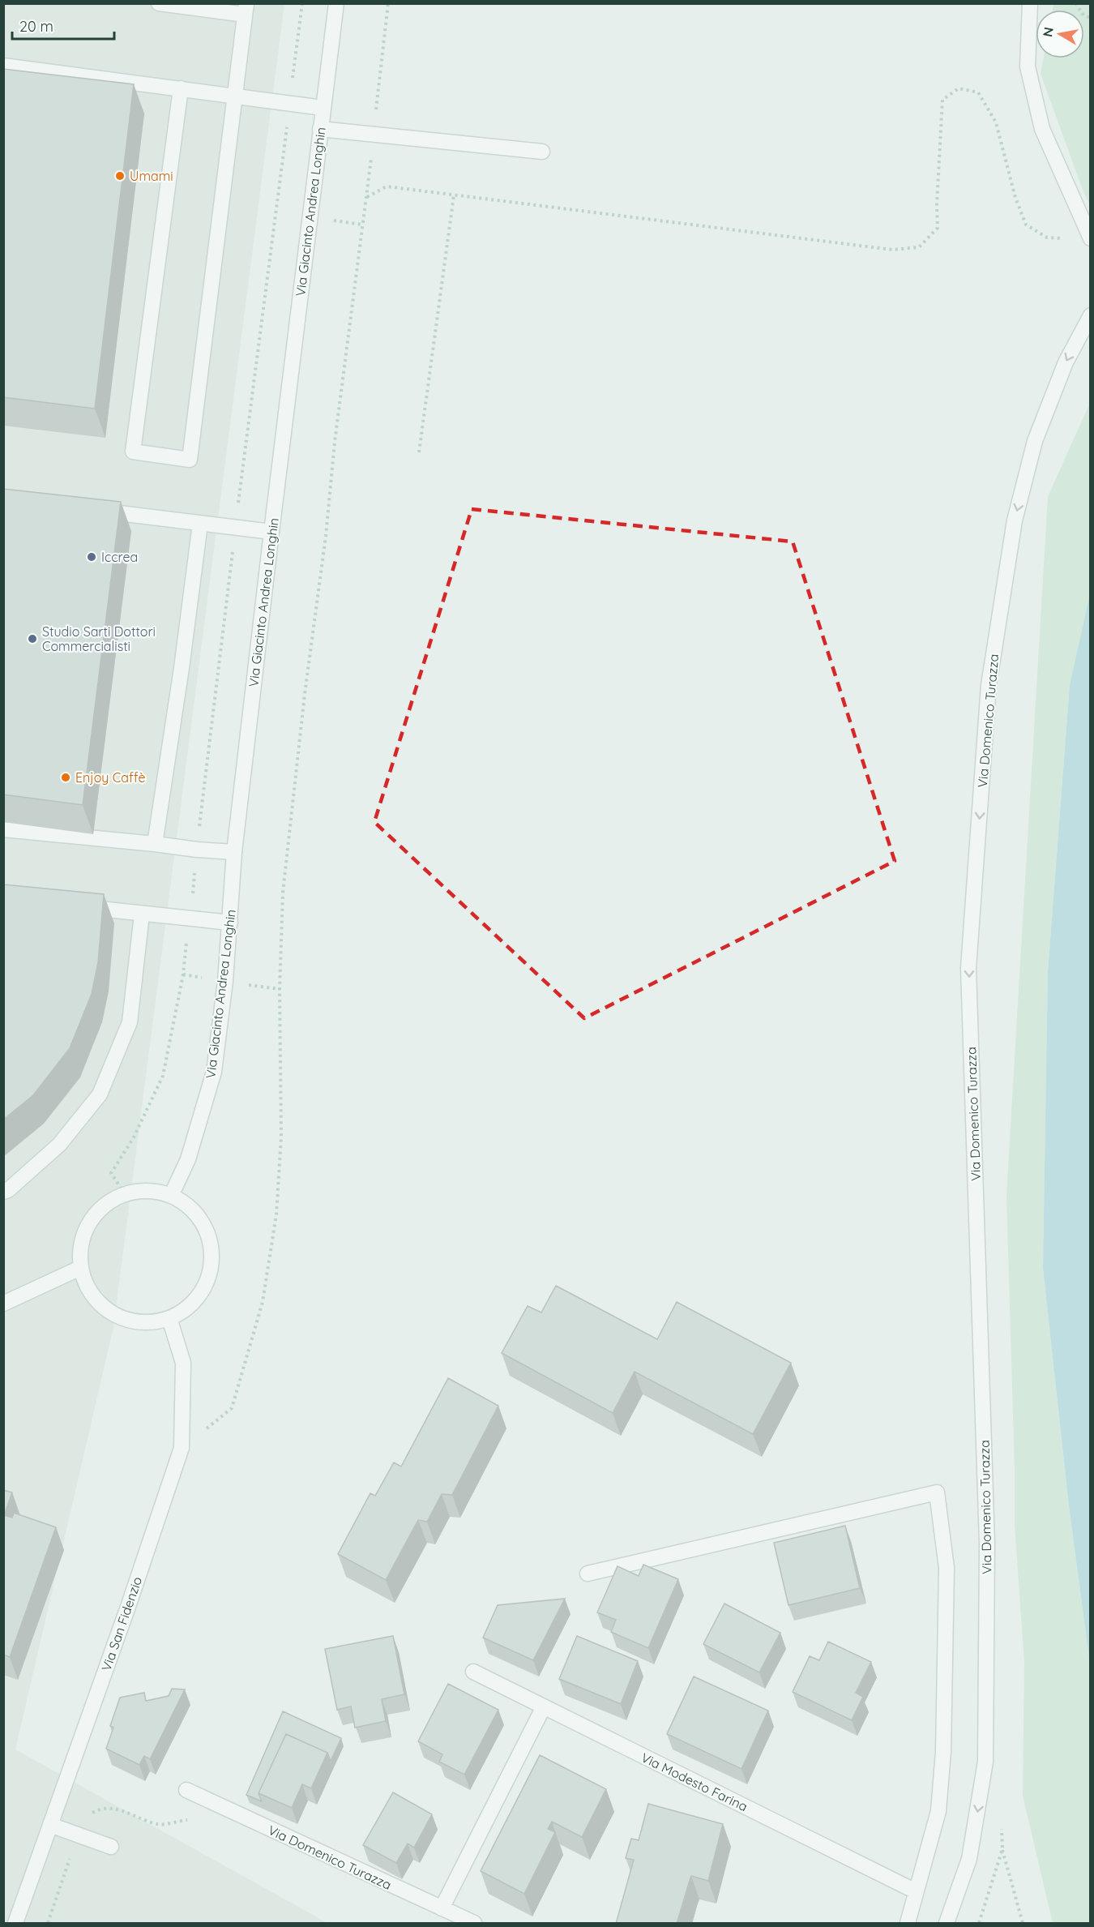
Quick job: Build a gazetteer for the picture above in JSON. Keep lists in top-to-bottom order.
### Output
{
  "streets": {
    "street": [
      "Via Giacinto Andrea Longhin",
      "Via Domenico Turazza",
      "Via San Fidenzio",
      "Via Modesto Farina"
    ]
  },
  "crossings": [
    ["Via Giacinto Andrea Longhin", "Via San Fidenzio"]
  ],
  "one_way": ["Via Domenico Turazza"],
  "places": [
    "Umami",
    "Iccrea",
    "Studio Sarti Dottori Commercialisti",
    "Enjoy Caffè"
  ],
  "scale_bar": "20 m",
  "north": "left"
}
